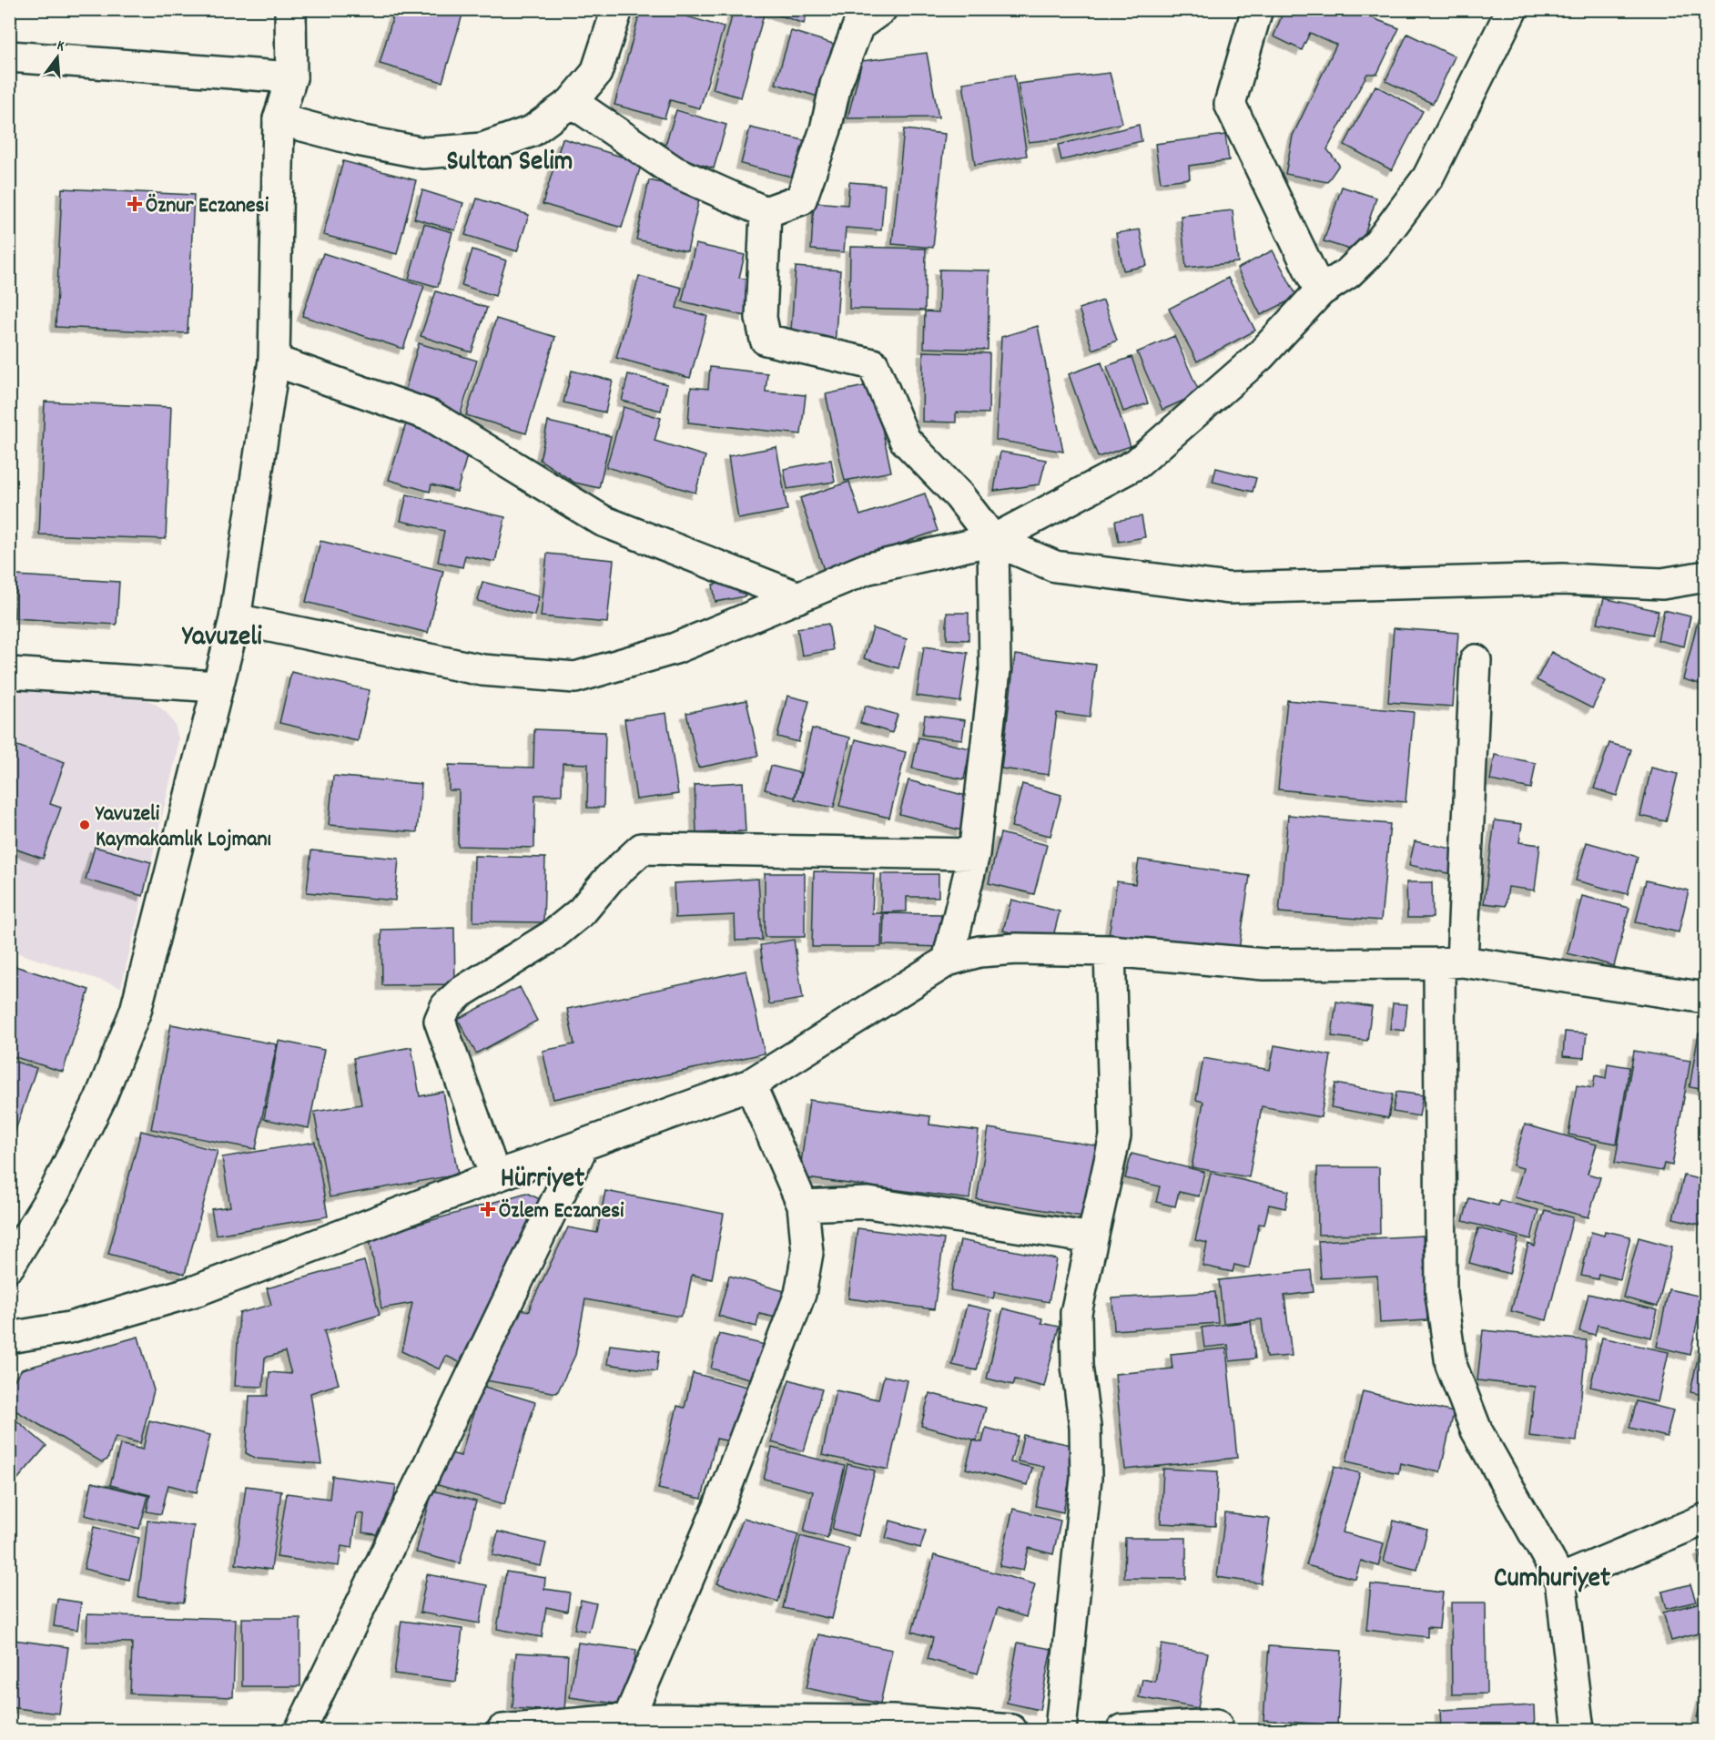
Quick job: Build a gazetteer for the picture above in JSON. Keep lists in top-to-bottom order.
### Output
{
  "districts": [
    "Sultan Selim",
    "Yavuzeli",
    "Hürriyet",
    "Cumhuriyet"
  ],
  "places": {
    "health": ["Öznur Eczanesi", "Özlem Eczanesi"],
    "other": ["Yavuzeli Kaymakamlık Lojmanı"]
  },
  "north": "top"
}
